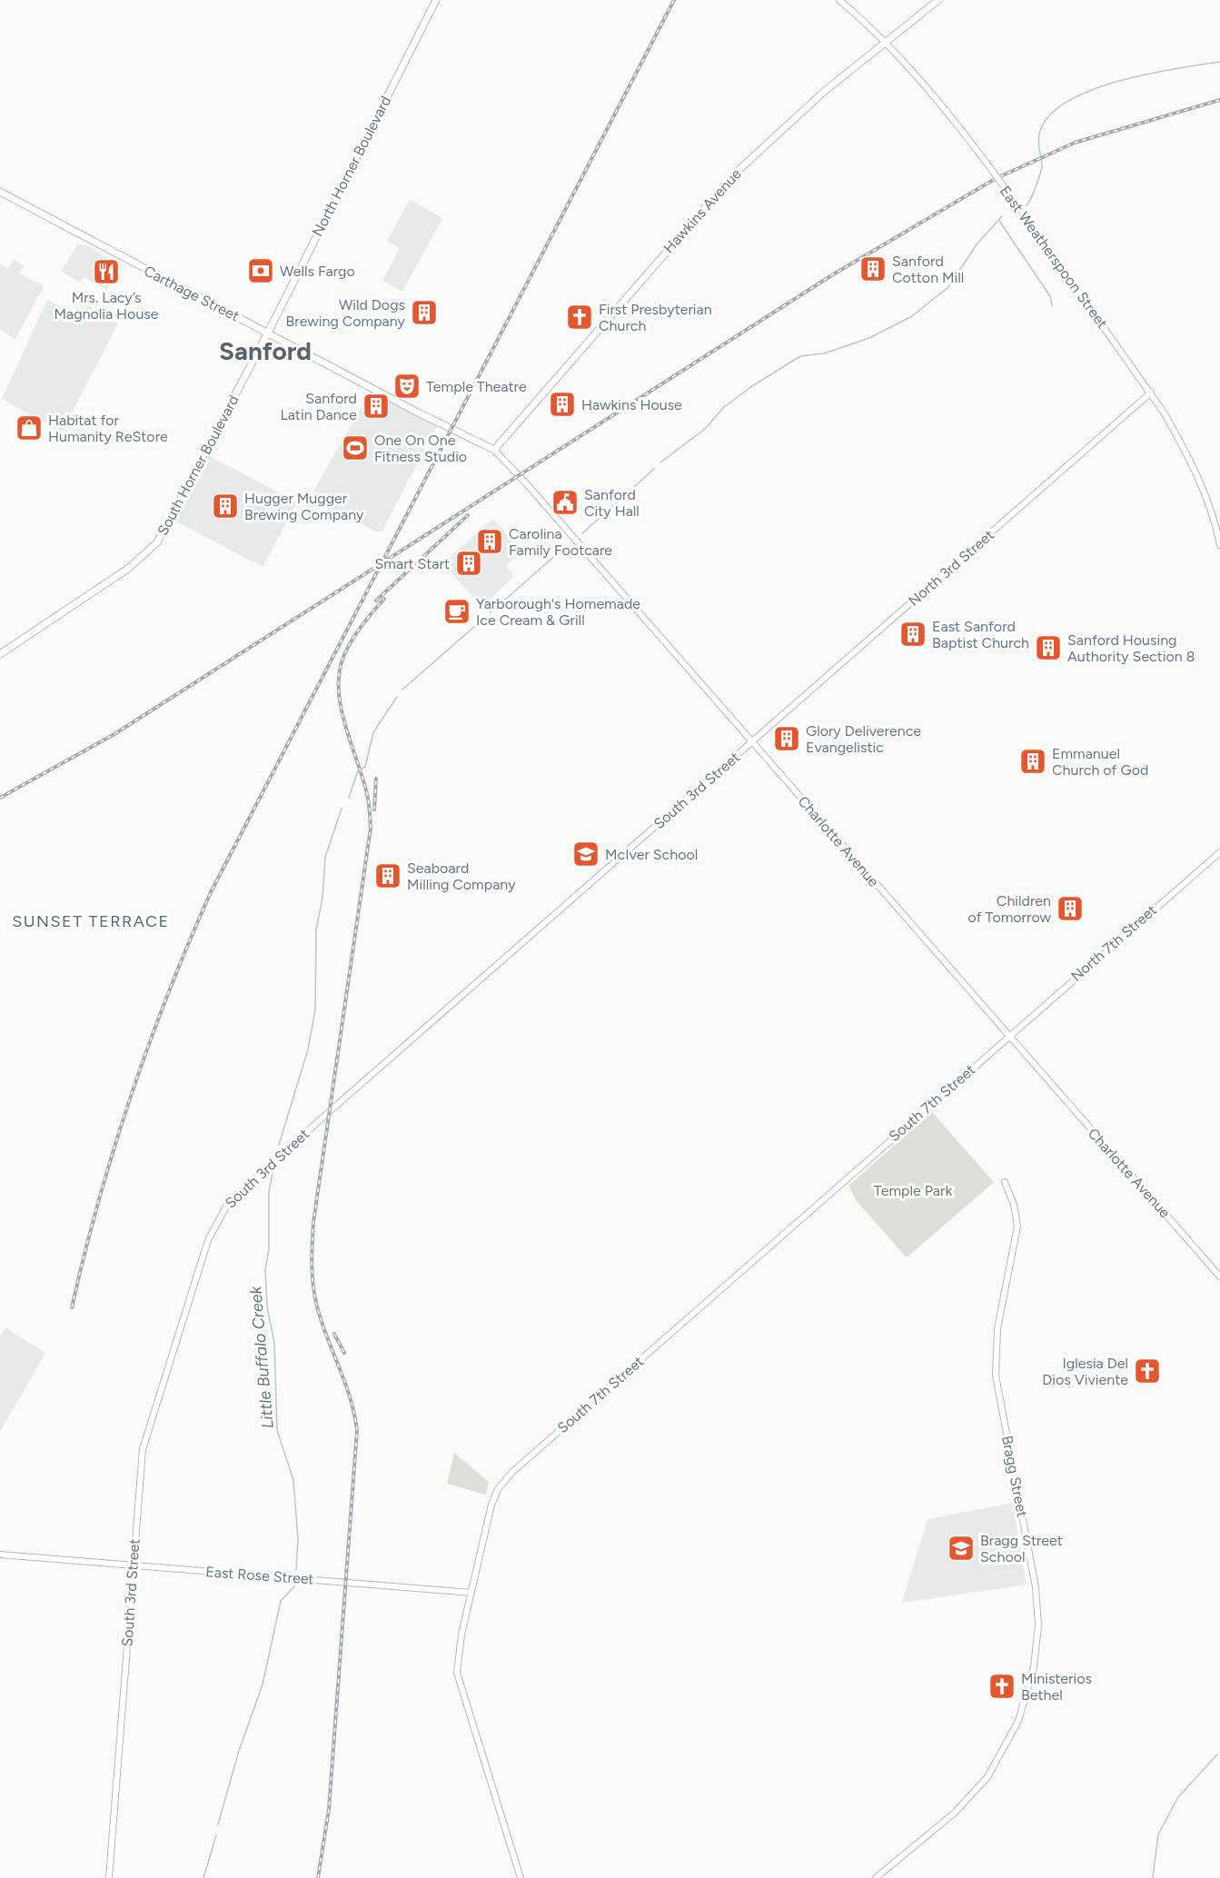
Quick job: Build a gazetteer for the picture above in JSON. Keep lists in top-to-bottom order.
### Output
{
  "streets": {
    "main road": [
      "North Horner Boulevard",
      "Hawkins Avenue",
      "Carthage Street",
      "South Horner Boulevard",
      "Charlotte Avenue"
    ],
    "street": [
      "East Weatherspoon Street",
      "North 3rd Street",
      "South 3rd Street",
      "North 7th Street",
      "South 7th Street",
      "Bragg Street",
      "East Rose Street"
    ]
  },
  "crossings": [
    ["North Horner Boulevard", "Carthage Street"],
    ["North Horner Boulevard", "South Horner Boulevard"],
    ["Hawkins Avenue", "East Weatherspoon Street"],
    ["Hawkins Avenue", "Charlotte Avenue"],
    ["East Weatherspoon Street", "North 3rd Street"],
    ["Carthage Street", "South Horner Boulevard"],
    ["Carthage Street", "Charlotte Avenue"],
    ["North 3rd Street", "South 3rd Street"],
    ["North 3rd Street", "Charlotte Avenue"],
    ["South 3rd Street", "Charlotte Avenue"],
    ["South 3rd Street", "East Rose Street"],
    ["Charlotte Avenue", "North 7th Street"],
    ["Charlotte Avenue", "South 7th Street"],
    ["North 7th Street", "South 7th Street"],
    ["South 7th Street", "East Rose Street"]
  ],
  "districts": ["Sanford", "SUNSET TERRACE"],
  "water": ["Little Buffalo Creek"],
  "parks": ["Temple Park"],
  "places": {
    "building": [
      "Sanford Cotton Mill",
      "Wild Dogs Brewing Company",
      "Hawkins House",
      "Sanford Latin Dance",
      "Hugger Mugger Brewing Company",
      "Carolina Family Footcare",
      "Smart Start",
      "East Sanford Baptist Church",
      "Sanford Housing Authority Section 8",
      "Glory Deliverence Evangelistic",
      "Emmanuel Church of God",
      "Seaboard Milling Company",
      "Children of Tomorrow"
    ],
    "bank": ["Wells Fargo"],
    "restaurant": ["Mrs. Lacy’s Magnolia House"],
    "church": ["First Presbyterian Church", "Iglesia Del Dios Viviente", "Ministerios Bethel"],
    "theatre": ["Temple Theatre"],
    "shop": ["Habitat for Humanity ReStore"],
    "sports": ["One On One Fitness Studio"],
    "public building": ["Sanford City Hall"],
    "cafe": ["Yarborough's Homemade Ice Cream & Grill"],
    "school or university": ["McIver School", "Bragg Street School"]
  }
}
